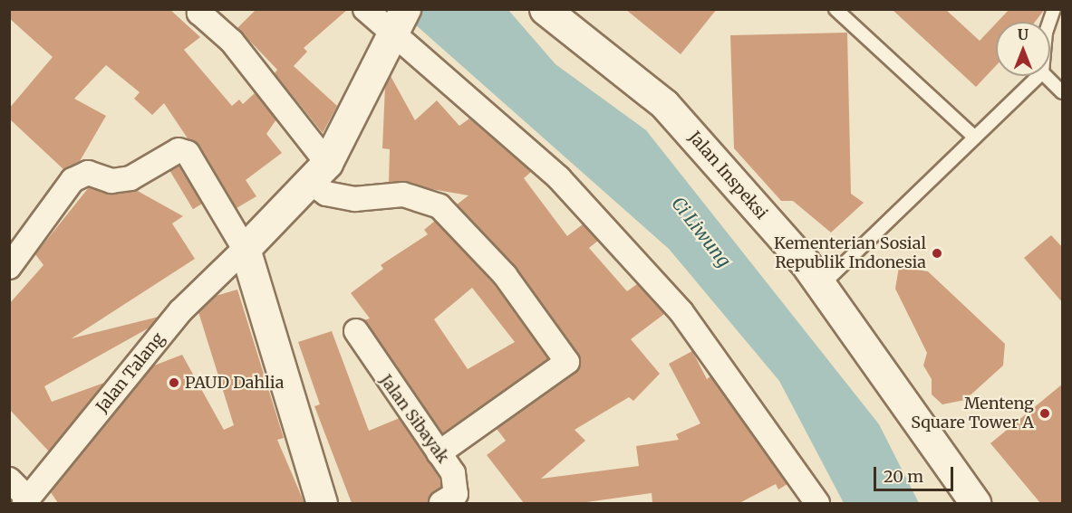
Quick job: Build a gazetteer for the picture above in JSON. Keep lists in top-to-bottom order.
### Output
{
  "streets": {
    "street": ["Jalan Inspeksi", "Jalan Talang", "Jalan Sibayak"]
  },
  "water": ["Ci Liwung"],
  "places": ["Kementerian Sosial Republik Indonesia", "PAUD Dahlia", "Menteng Square Tower A"],
  "scale_bar": "20 m",
  "north": "top"
}
